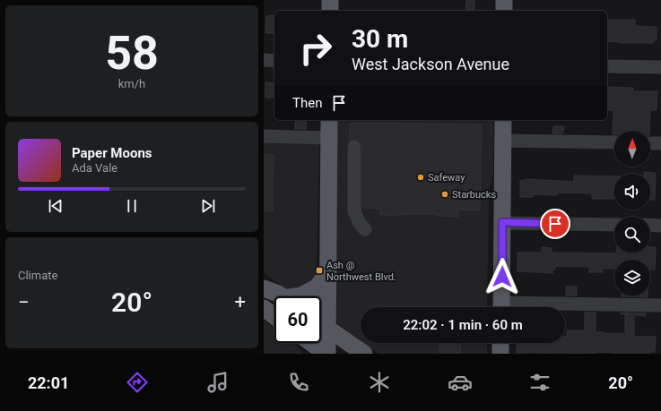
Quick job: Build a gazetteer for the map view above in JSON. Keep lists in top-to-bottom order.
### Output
{
  "places": {
    "other": ["Safeway", "Starbucks"],
    "transit": ["Ash @ Northwest Blvd."]
  },
  "north": "top",
  "page": {
    "tile": [
      ["58", "km/h"],
      "Climate"
    ],
    "turn": ["30 m", "West Jackson Avenue"],
    "then": "Then",
    "song": ["Paper Moons", "Ada Vale"],
    "heat": ["−", "20°", "+"],
    "limit": "60",
    "trip": "22:02 · 1 min · 60 m",
    "tabs": ["22:01", "20°"]
  }
}
